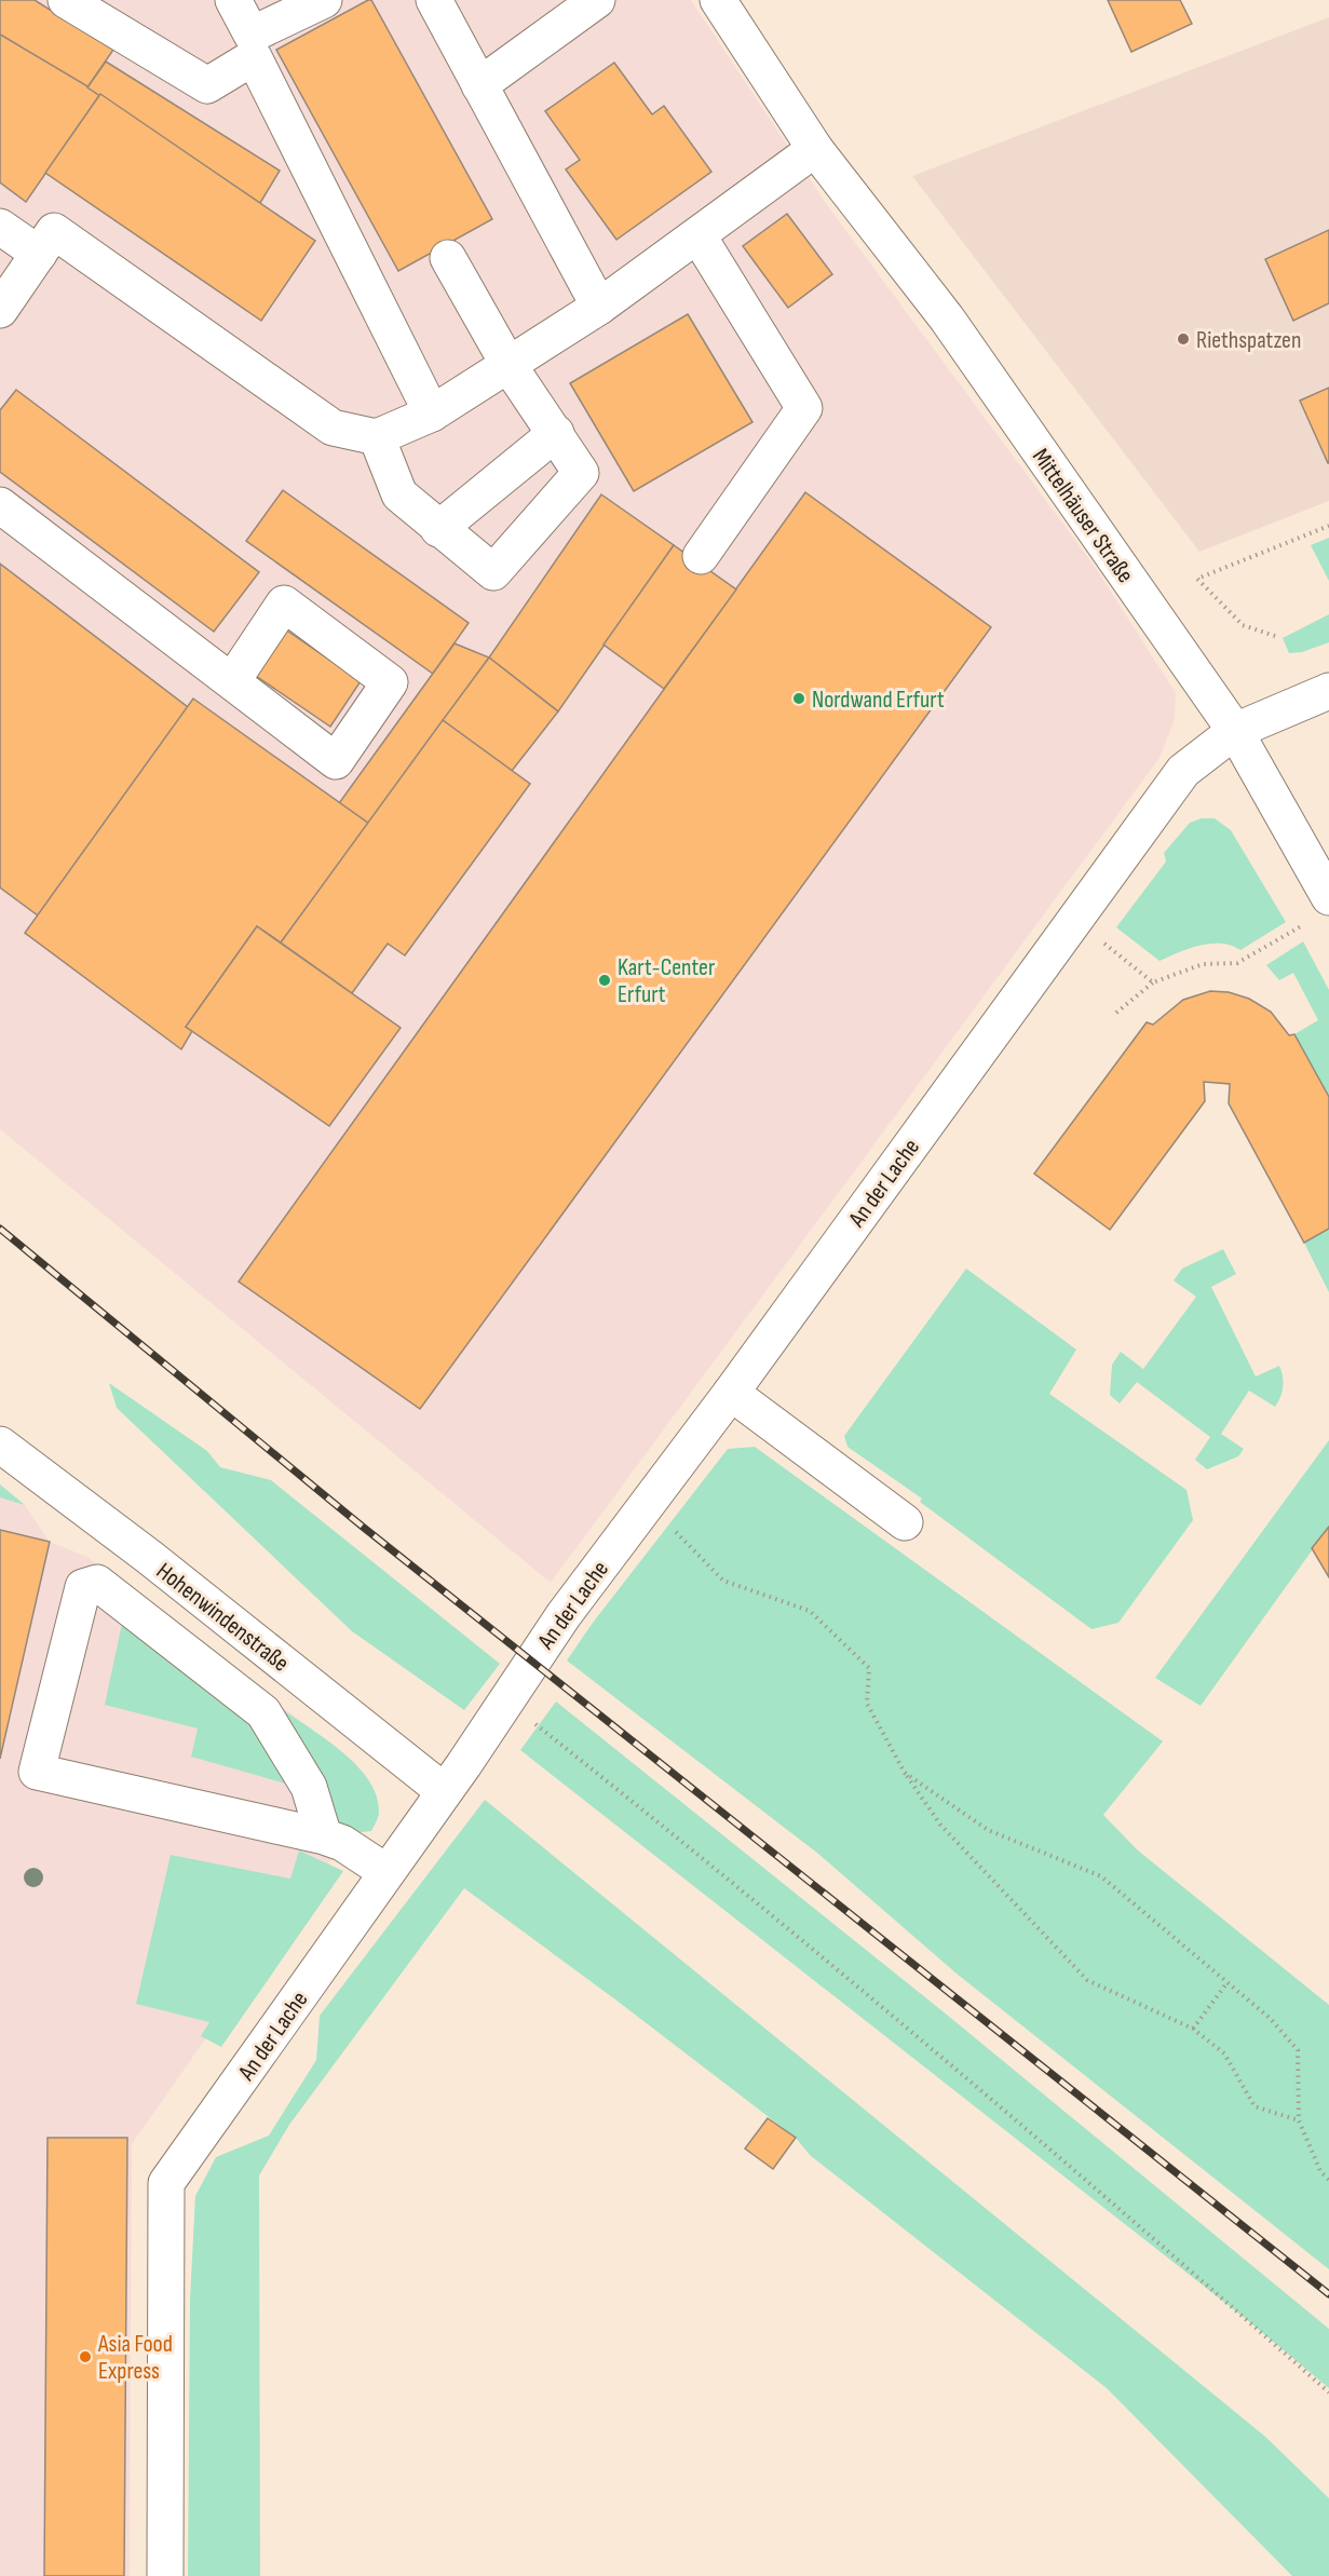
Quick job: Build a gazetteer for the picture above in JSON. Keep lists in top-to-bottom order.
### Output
{
  "streets": {
    "street": ["Mittelhäuser Straße", "An der Lache", "Hohenwindenstraße"]
  },
  "crossings": [
    ["Mittelhäuser Straße", "An der Lache"],
    ["An der Lache", "Hohenwindenstraße"]
  ],
  "places": [
    "Riethspatzen",
    "Nordwand Erfurt",
    "Kart-Center Erfurt",
    "Asia Food Express"
  ]
}
